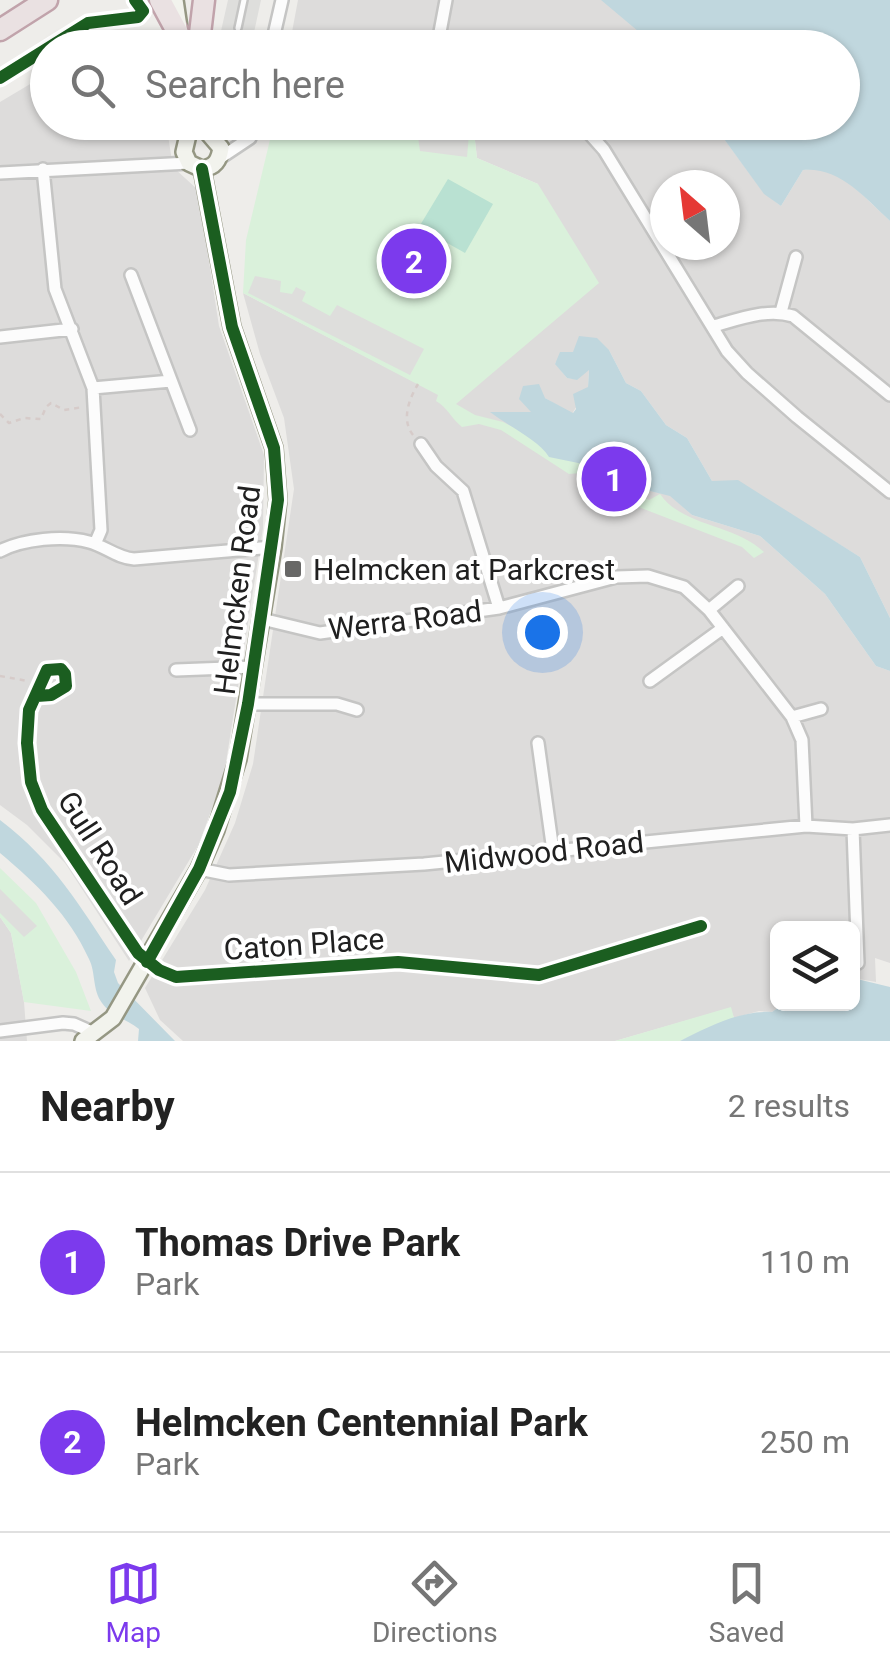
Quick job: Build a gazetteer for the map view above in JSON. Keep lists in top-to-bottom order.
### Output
{
  "streets": {
    "main road": ["Helmcken Road"],
    "street": [
      "Werra Road",
      "Gull Road",
      "Midwood Road",
      "Caton Place"
    ]
  },
  "crossings": [
    ["Helmcken Road", "Werra Road"],
    ["Helmcken Road", "Gull Road"],
    ["Helmcken Road", "Midwood Road"],
    ["Helmcken Road", "Caton Place"],
    ["Werra Road", "Midwood Road"],
    ["Gull Road", "Caton Place"]
  ],
  "places": {
    "transit": ["Helmcken at Parkcrest"]
  },
  "north": "top left",
  "page": {
    "search": "Search here",
    "pins": ["2", "1"],
    "heading": ["Nearby", "2 results"],
    "list": [
      {
        "mark": "1",
        "name": "Thomas Drive Park",
        "note": "Park",
        "value": "110 m"
      },
      {
        "mark": "2",
        "name": "Helmcken Centennial Park",
        "note": "Park",
        "value": "250 m"
      }
    ],
    "nav": ["Map", "Directions", "Saved"]
  }
}
